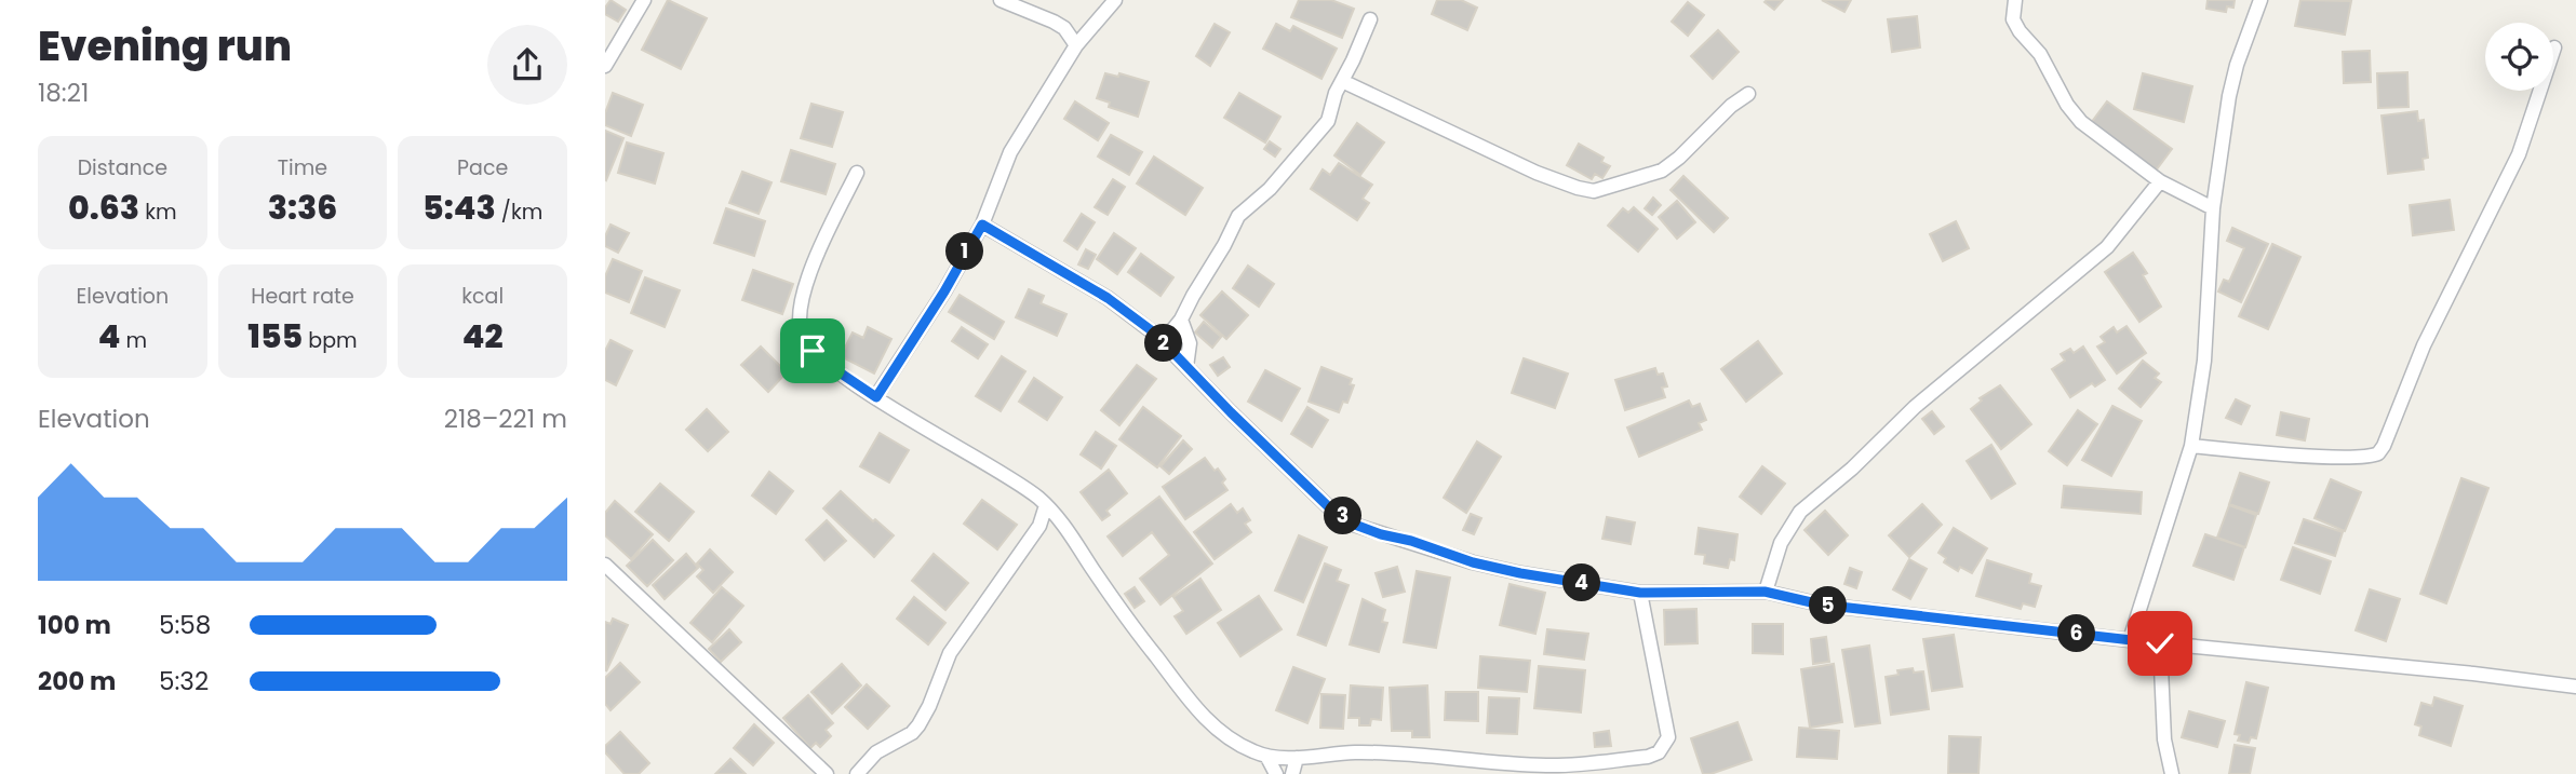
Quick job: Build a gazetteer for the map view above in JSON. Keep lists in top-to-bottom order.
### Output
{
  "page": {
    "heading": ["Evening run", "18:21"],
    "stats": [
      ["Distance", "0.63 km"],
      ["Time", "3:36"],
      ["Pace", "5:43 /km"],
      ["Elevation", "4 m"],
      ["Heart rate", "155 bpm"],
      ["kcal", "42"]
    ],
    "pins": [
      "1",
      "2",
      "3",
      "4",
      "5",
      "6"
    ],
    "chart": ["Elevation", "218–221 m"],
    "list": [
      {
        "name": "100 m",
        "note": "5:58"
      },
      {
        "name": "200 m",
        "note": "5:32"
      }
    ]
  }
}
